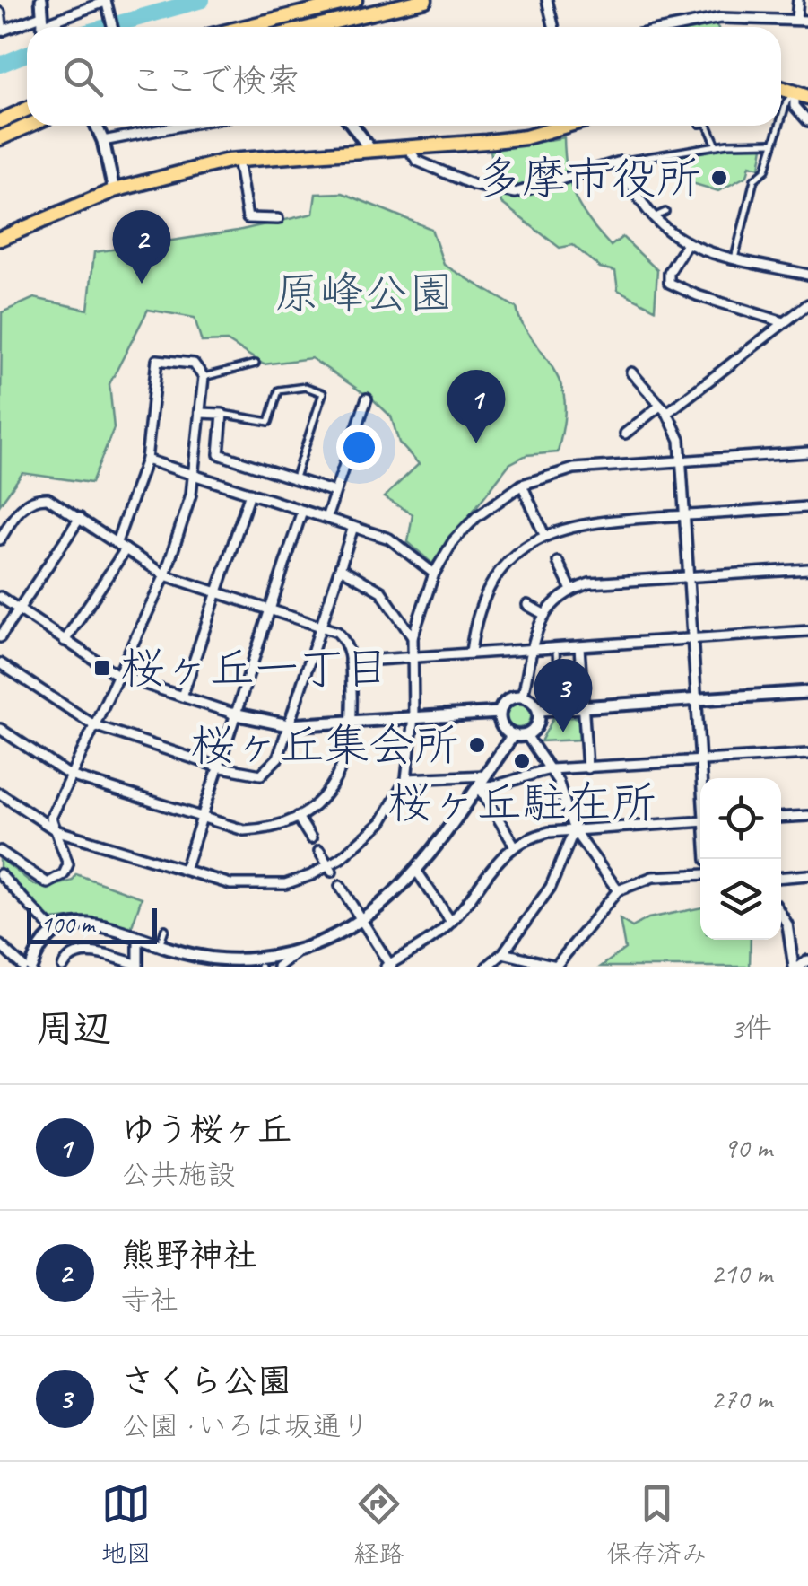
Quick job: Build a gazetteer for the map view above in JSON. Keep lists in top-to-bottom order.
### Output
{
  "parks": ["原峰公園"],
  "places": {
    "other": ["多摩市役所", "桜ヶ丘集会所", "桜ヶ丘駐在所"],
    "transit": ["桜ヶ丘一丁目"]
  },
  "scale_bar": "100 m",
  "page": {
    "search": "ここで検索",
    "pins": ["2", "1", "3"],
    "scale": "100 m",
    "heading": ["周辺", "3件"],
    "list": [
      {
        "mark": "1",
        "name": "ゆう桜ヶ丘",
        "note": "公共施設",
        "value": "90 m"
      },
      {
        "mark": "2",
        "name": "熊野神社",
        "note": "寺社",
        "value": "210 m"
      },
      {
        "mark": "3",
        "name": "さくら公園",
        "note": "公園 · いろは坂通り",
        "value": "270 m"
      }
    ],
    "nav": ["地図", "経路", "保存済み"]
  }
}
